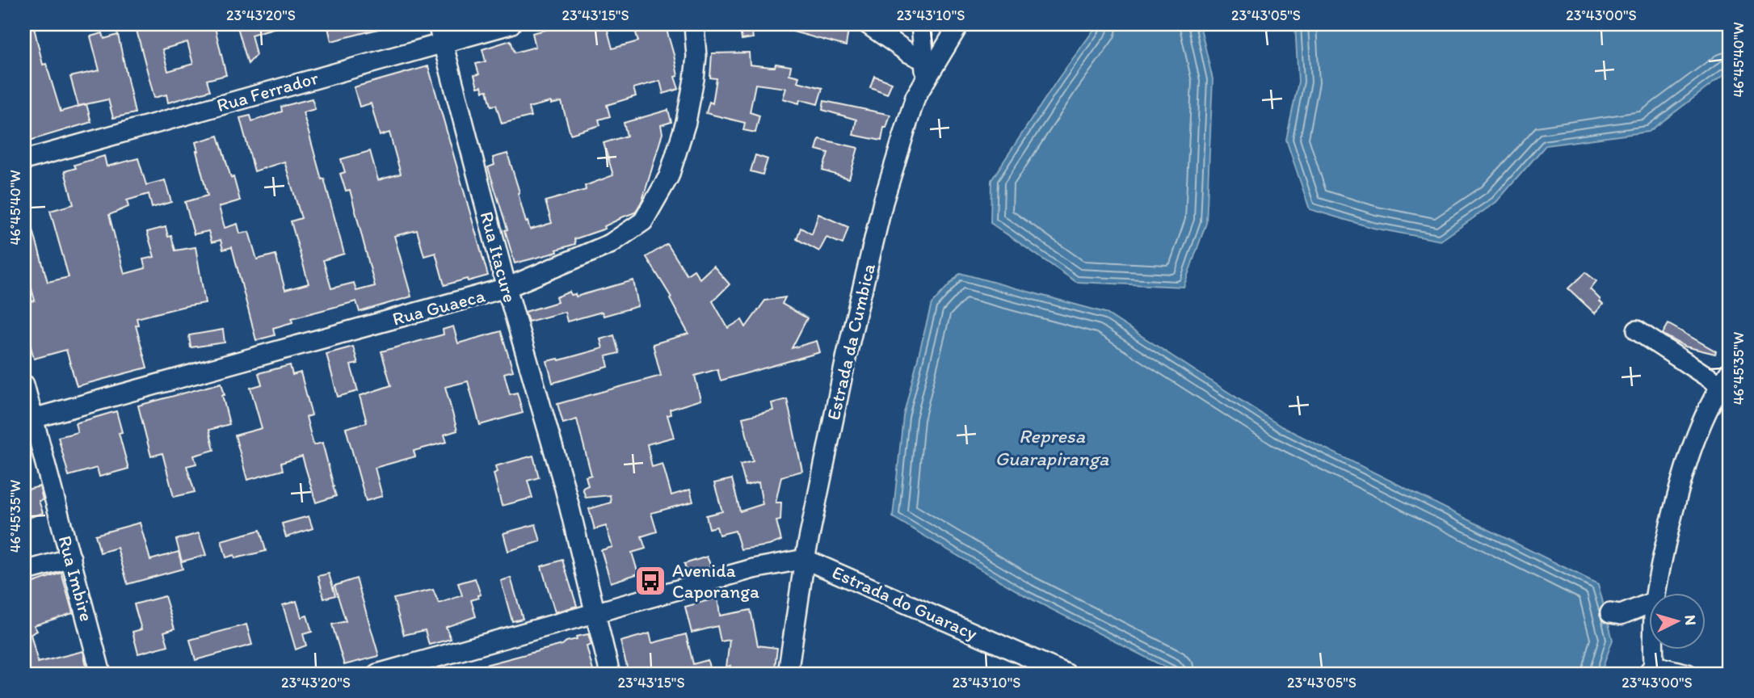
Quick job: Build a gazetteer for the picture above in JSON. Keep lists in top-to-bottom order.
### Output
{
  "streets": {
    "street": [
      "Rua Ferrador",
      "Rua Itacure",
      "Rua Guaeca",
      "Estrada da Cumbica",
      "Rua Imbire",
      "Estrada do Guaracy"
    ]
  },
  "crossings": [
    ["Rua Ferrador", "Rua Itacure"],
    ["Rua Itacure", "Rua Guaeca"],
    ["Rua Guaeca", "Rua Imbire"],
    ["Estrada da Cumbica", "Estrada do Guaracy"]
  ],
  "water": ["Represa Guarapiranga"],
  "places": {
    "bus stop": ["Avenida Caporanga"]
  },
  "north": "right",
  "coordinates": [
    "23°43'20\"S",
    "23°43'15\"S",
    "23°43'10\"S",
    "23°43'05\"S",
    "23°43'00\"S",
    "46°45'40\"W",
    "46°45'35\"W"
  ]
}
